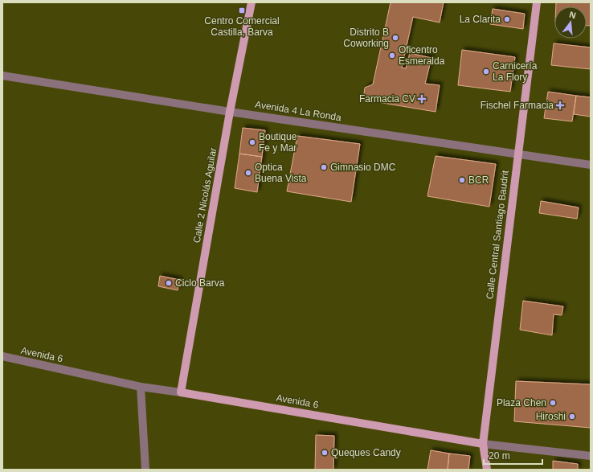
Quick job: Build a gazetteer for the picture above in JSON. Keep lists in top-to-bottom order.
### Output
{
  "streets": {
    "main road": ["Calle 2 Nicolás Aguilar", "Calle Central Santiago Baudrit", "Avenida 6"],
    "street": ["Avenida 4 La Ronda"]
  },
  "crossings": [
    ["Avenida 4 La Ronda", "Calle 2 Nicolás Aguilar"],
    ["Avenida 4 La Ronda", "Calle Central Santiago Baudrit"],
    ["Calle 2 Nicolás Aguilar", "Avenida 6"],
    ["Calle Central Santiago Baudrit", "Avenida 6"]
  ],
  "places": {
    "transit": ["Centro Comercial Castilla, Barva"],
    "other": [
      "La Clarita",
      "Distrito B Coworking",
      "Oficentro Esmeralda",
      "Carnicería La Flory",
      "Boutique Fe y Mar",
      "Gimnasio DMC",
      "Optica Buena Vista",
      "BCR",
      "Ciclo Barva",
      "Plaza Chen",
      "Hiroshi",
      "Queques Candy"
    ],
    "health": ["Farmacia CV", "Fischel Farmacia"]
  },
  "scale_bar": "20 m",
  "north": "top"
}
